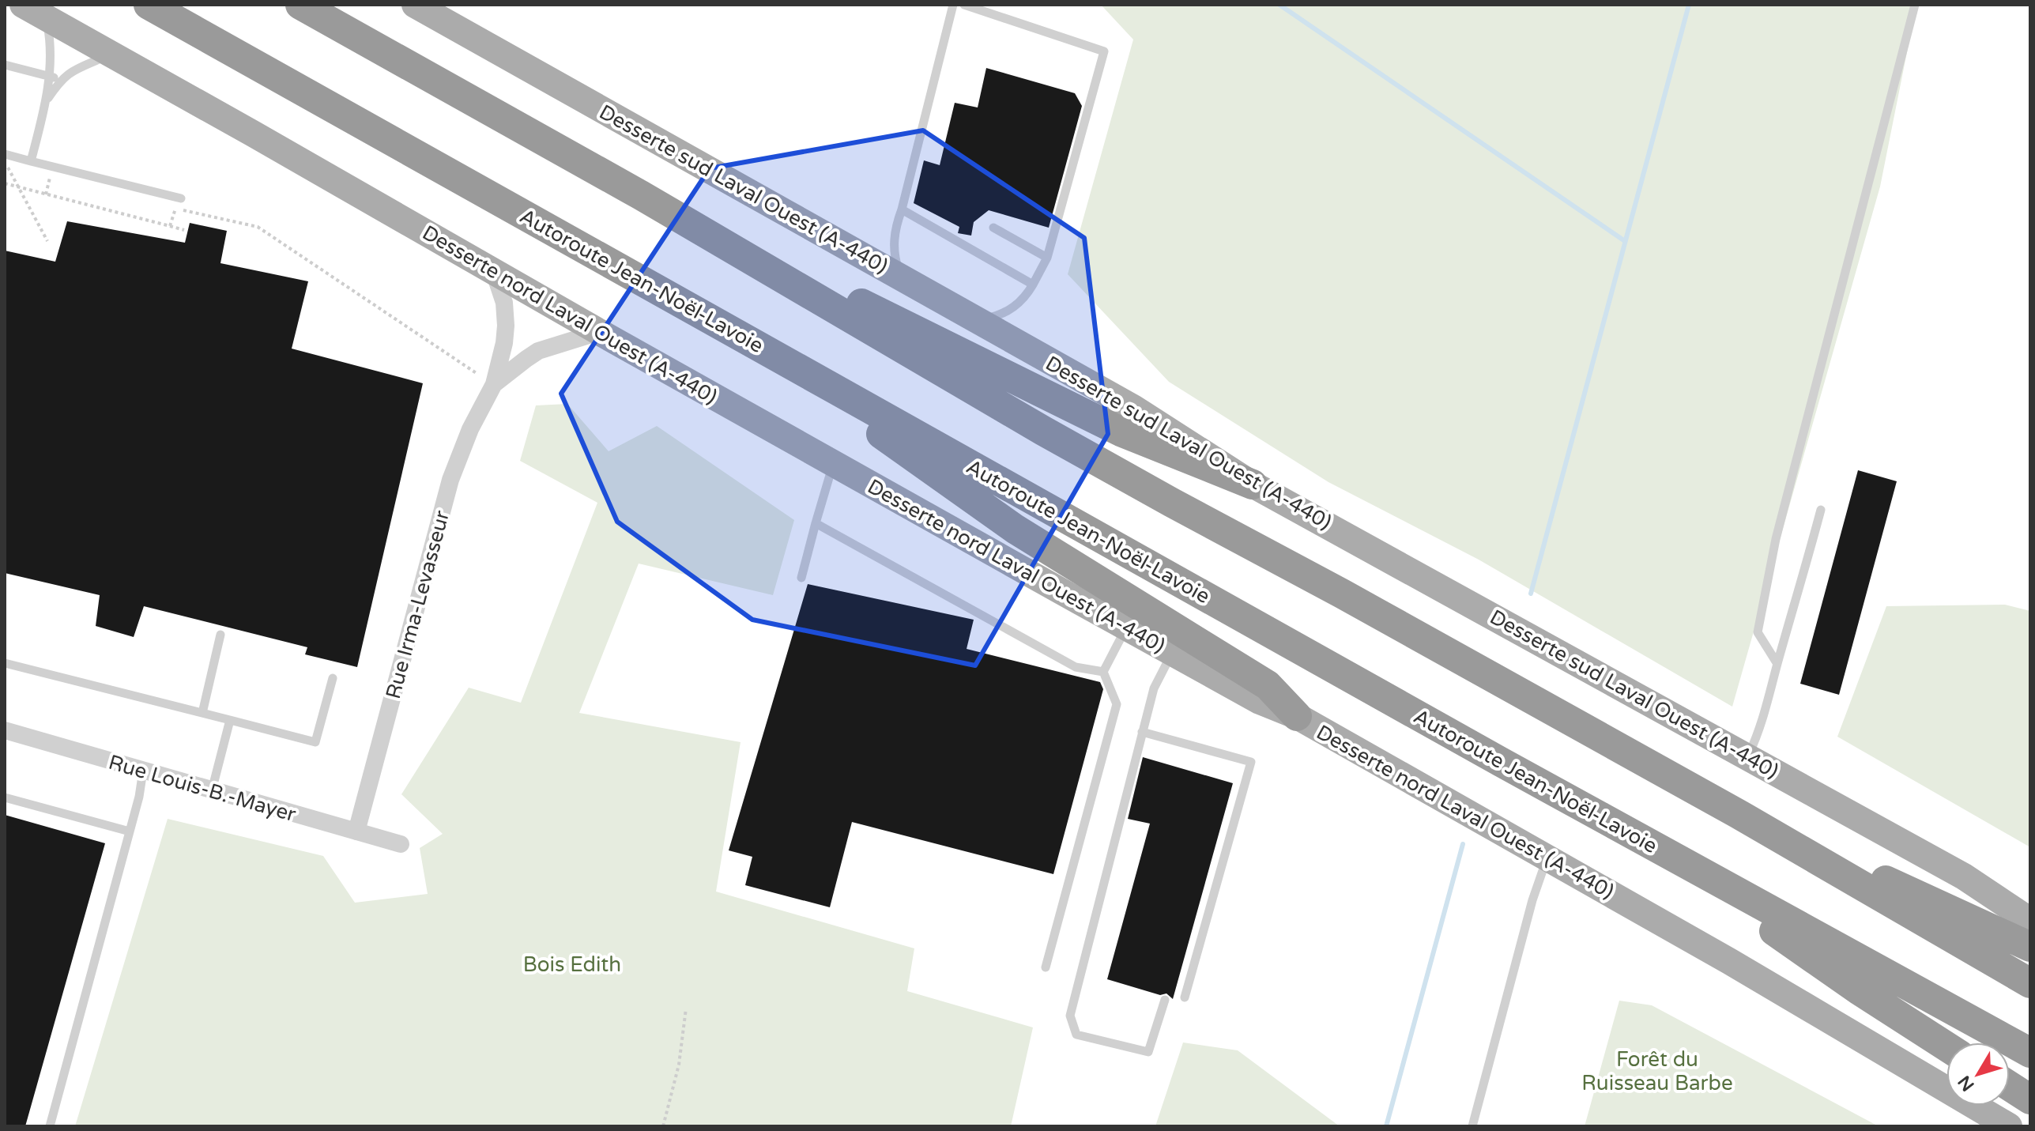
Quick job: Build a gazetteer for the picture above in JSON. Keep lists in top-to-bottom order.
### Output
{
  "streets": {
    "highway": ["Autoroute Jean-Noël-Lavoie"],
    "main road": ["Desserte sud Laval Ouest (A-440)", "Desserte nord Laval Ouest (A-440)"],
    "street": ["Rue Irma-Levasseur", "Rue Louis-B.-Mayer"]
  },
  "crossings": [
    ["Desserte nord Laval Ouest (A-440)", "Rue Irma-Levasseur"],
    ["Rue Irma-Levasseur", "Rue Louis-B.-Mayer"]
  ],
  "parks": ["Bois Edith", "Forêt du Ruisseau Barbe"],
  "north": "bottom left"
}
